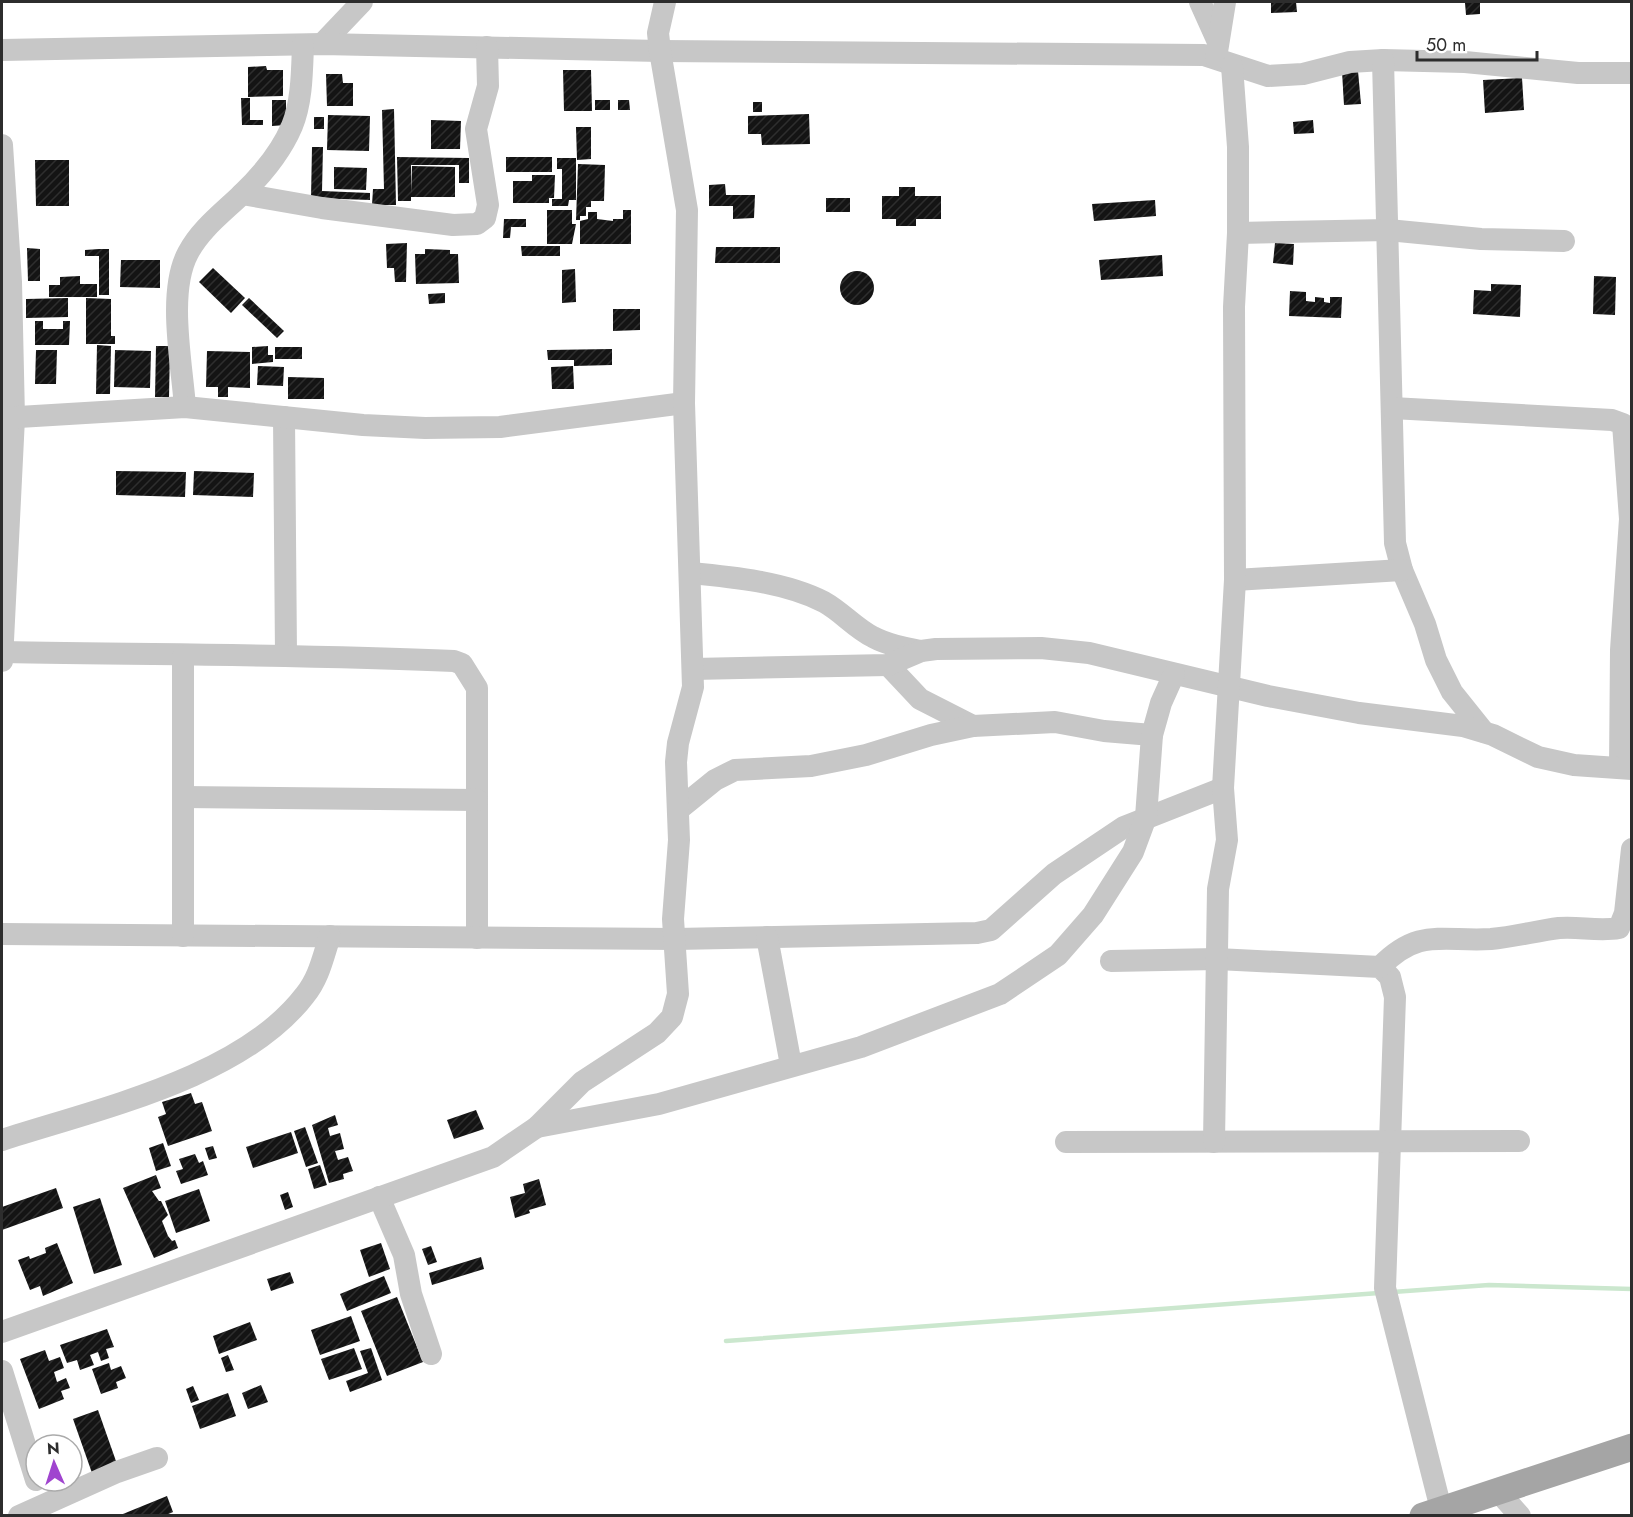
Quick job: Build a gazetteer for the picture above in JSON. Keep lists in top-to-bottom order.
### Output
{
  "scale_bar": "50 m",
  "north": "top"
}
